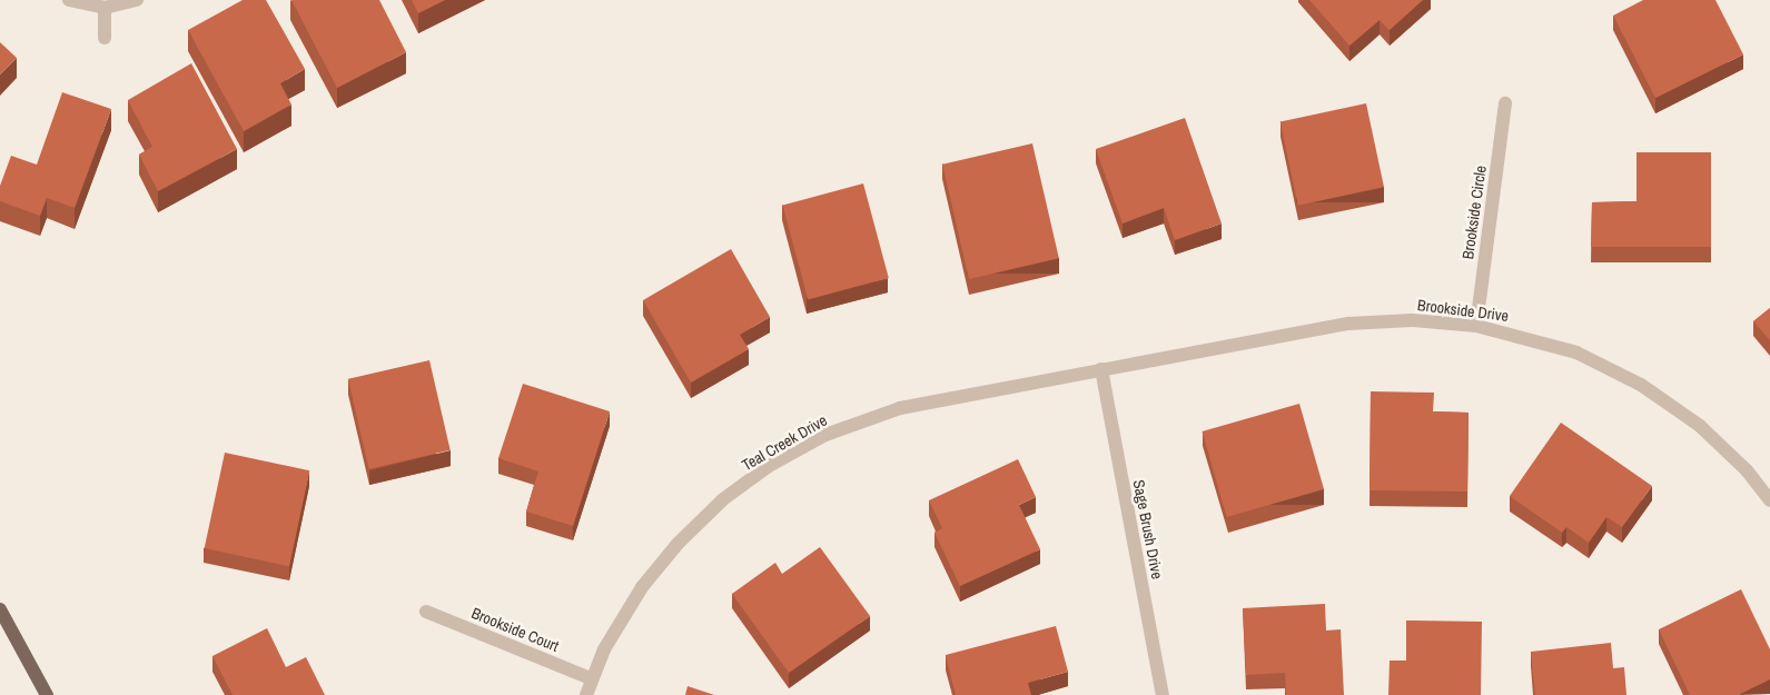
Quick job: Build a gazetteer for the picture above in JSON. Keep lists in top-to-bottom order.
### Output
{
  "streets": {
    "street": [
      "Brookside Circle",
      "Brookside Drive",
      "Teal Creek Drive",
      "Sage Brush Drive",
      "Brookside Court"
    ]
  },
  "crossings": [
    ["Brookside Circle", "Brookside Drive"],
    ["Brookside Drive", "Teal Creek Drive"],
    ["Brookside Drive", "Sage Brush Drive"],
    ["Teal Creek Drive", "Sage Brush Drive"],
    ["Teal Creek Drive", "Brookside Court"]
  ]
}
